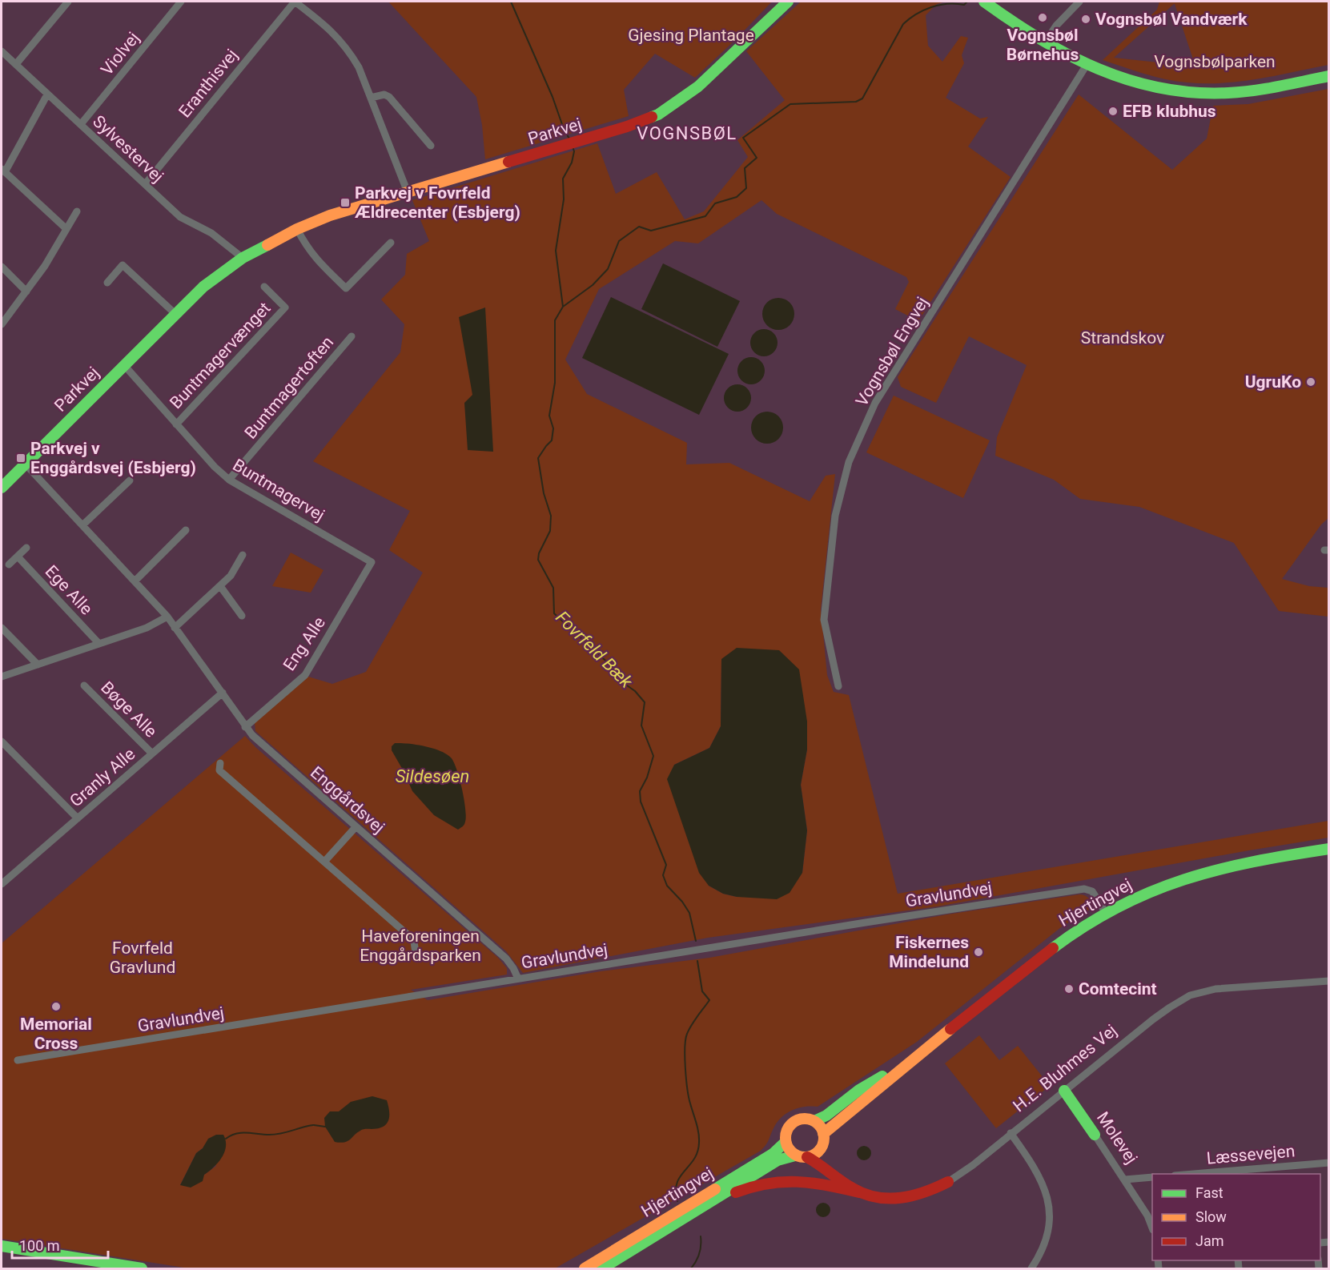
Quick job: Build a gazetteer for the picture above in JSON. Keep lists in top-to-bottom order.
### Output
{
  "streets": {
    "main road": [
      "Parkvej",
      "Hjertingvej",
      "H.E. Bluhmes Vej",
      "Molevej"
    ],
    "street": [
      "Violvej",
      "Eranthisvej",
      "Sylvestervej",
      "Vognsbøl Engvej",
      "Buntmagervænget",
      "Buntmagertoften",
      "Buntmagervej",
      "Ege Alle",
      "Eng Alle",
      "Bøge Alle",
      "Granly Alle",
      "Enggårdsvej",
      "Gravlundvej",
      "Læssevejen"
    ]
  },
  "crossings": [
    ["Violvej", "Sylvestervej"],
    ["Eranthisvej", "Sylvestervej"],
    ["Parkvej", "Sylvestervej"],
    ["Parkvej", "Buntmagervej"],
    ["Parkvej", "Enggårdsvej"],
    ["Buntmagervænget", "Buntmagervej"],
    ["Buntmagertoften", "Buntmagervej"],
    ["Buntmagervej", "Eng Alle"],
    ["Eng Alle", "Enggårdsvej"],
    ["Bøge Alle", "Granly Alle"],
    ["Granly Alle", "Enggårdsvej"],
    ["Enggårdsvej", "Gravlundvej"],
    ["Gravlundvej", "Hjertingvej"],
    ["Hjertingvej", "H.E. Bluhmes Vej"],
    ["H.E. Bluhmes Vej", "Molevej"]
  ],
  "districts": ["VOGNSBØL"],
  "water": ["Fovrfeld Bæk", "Sildesøen"],
  "parks": [
    "Gjesing Plantage",
    "Vognsbølparken",
    "Strandskov",
    "Haveforeningen Enggårdsparken",
    "Fovrfeld Gravlund"
  ],
  "places": {
    "other": [
      "Vognsbøl Børnehus",
      "Vognsbøl Vandværk",
      "EFB klubhus",
      "UgruKo",
      "Fiskernes Mindelund",
      "Comtecint",
      "Memorial Cross"
    ],
    "transit": ["Parkvej v Fovrfeld Ældrecenter (Esbjerg)", "Parkvej v Enggårdsvej (Esbjerg)"]
  },
  "legend": ["Fast", "Slow", "Jam"],
  "scale_bar": "100 m"
}
